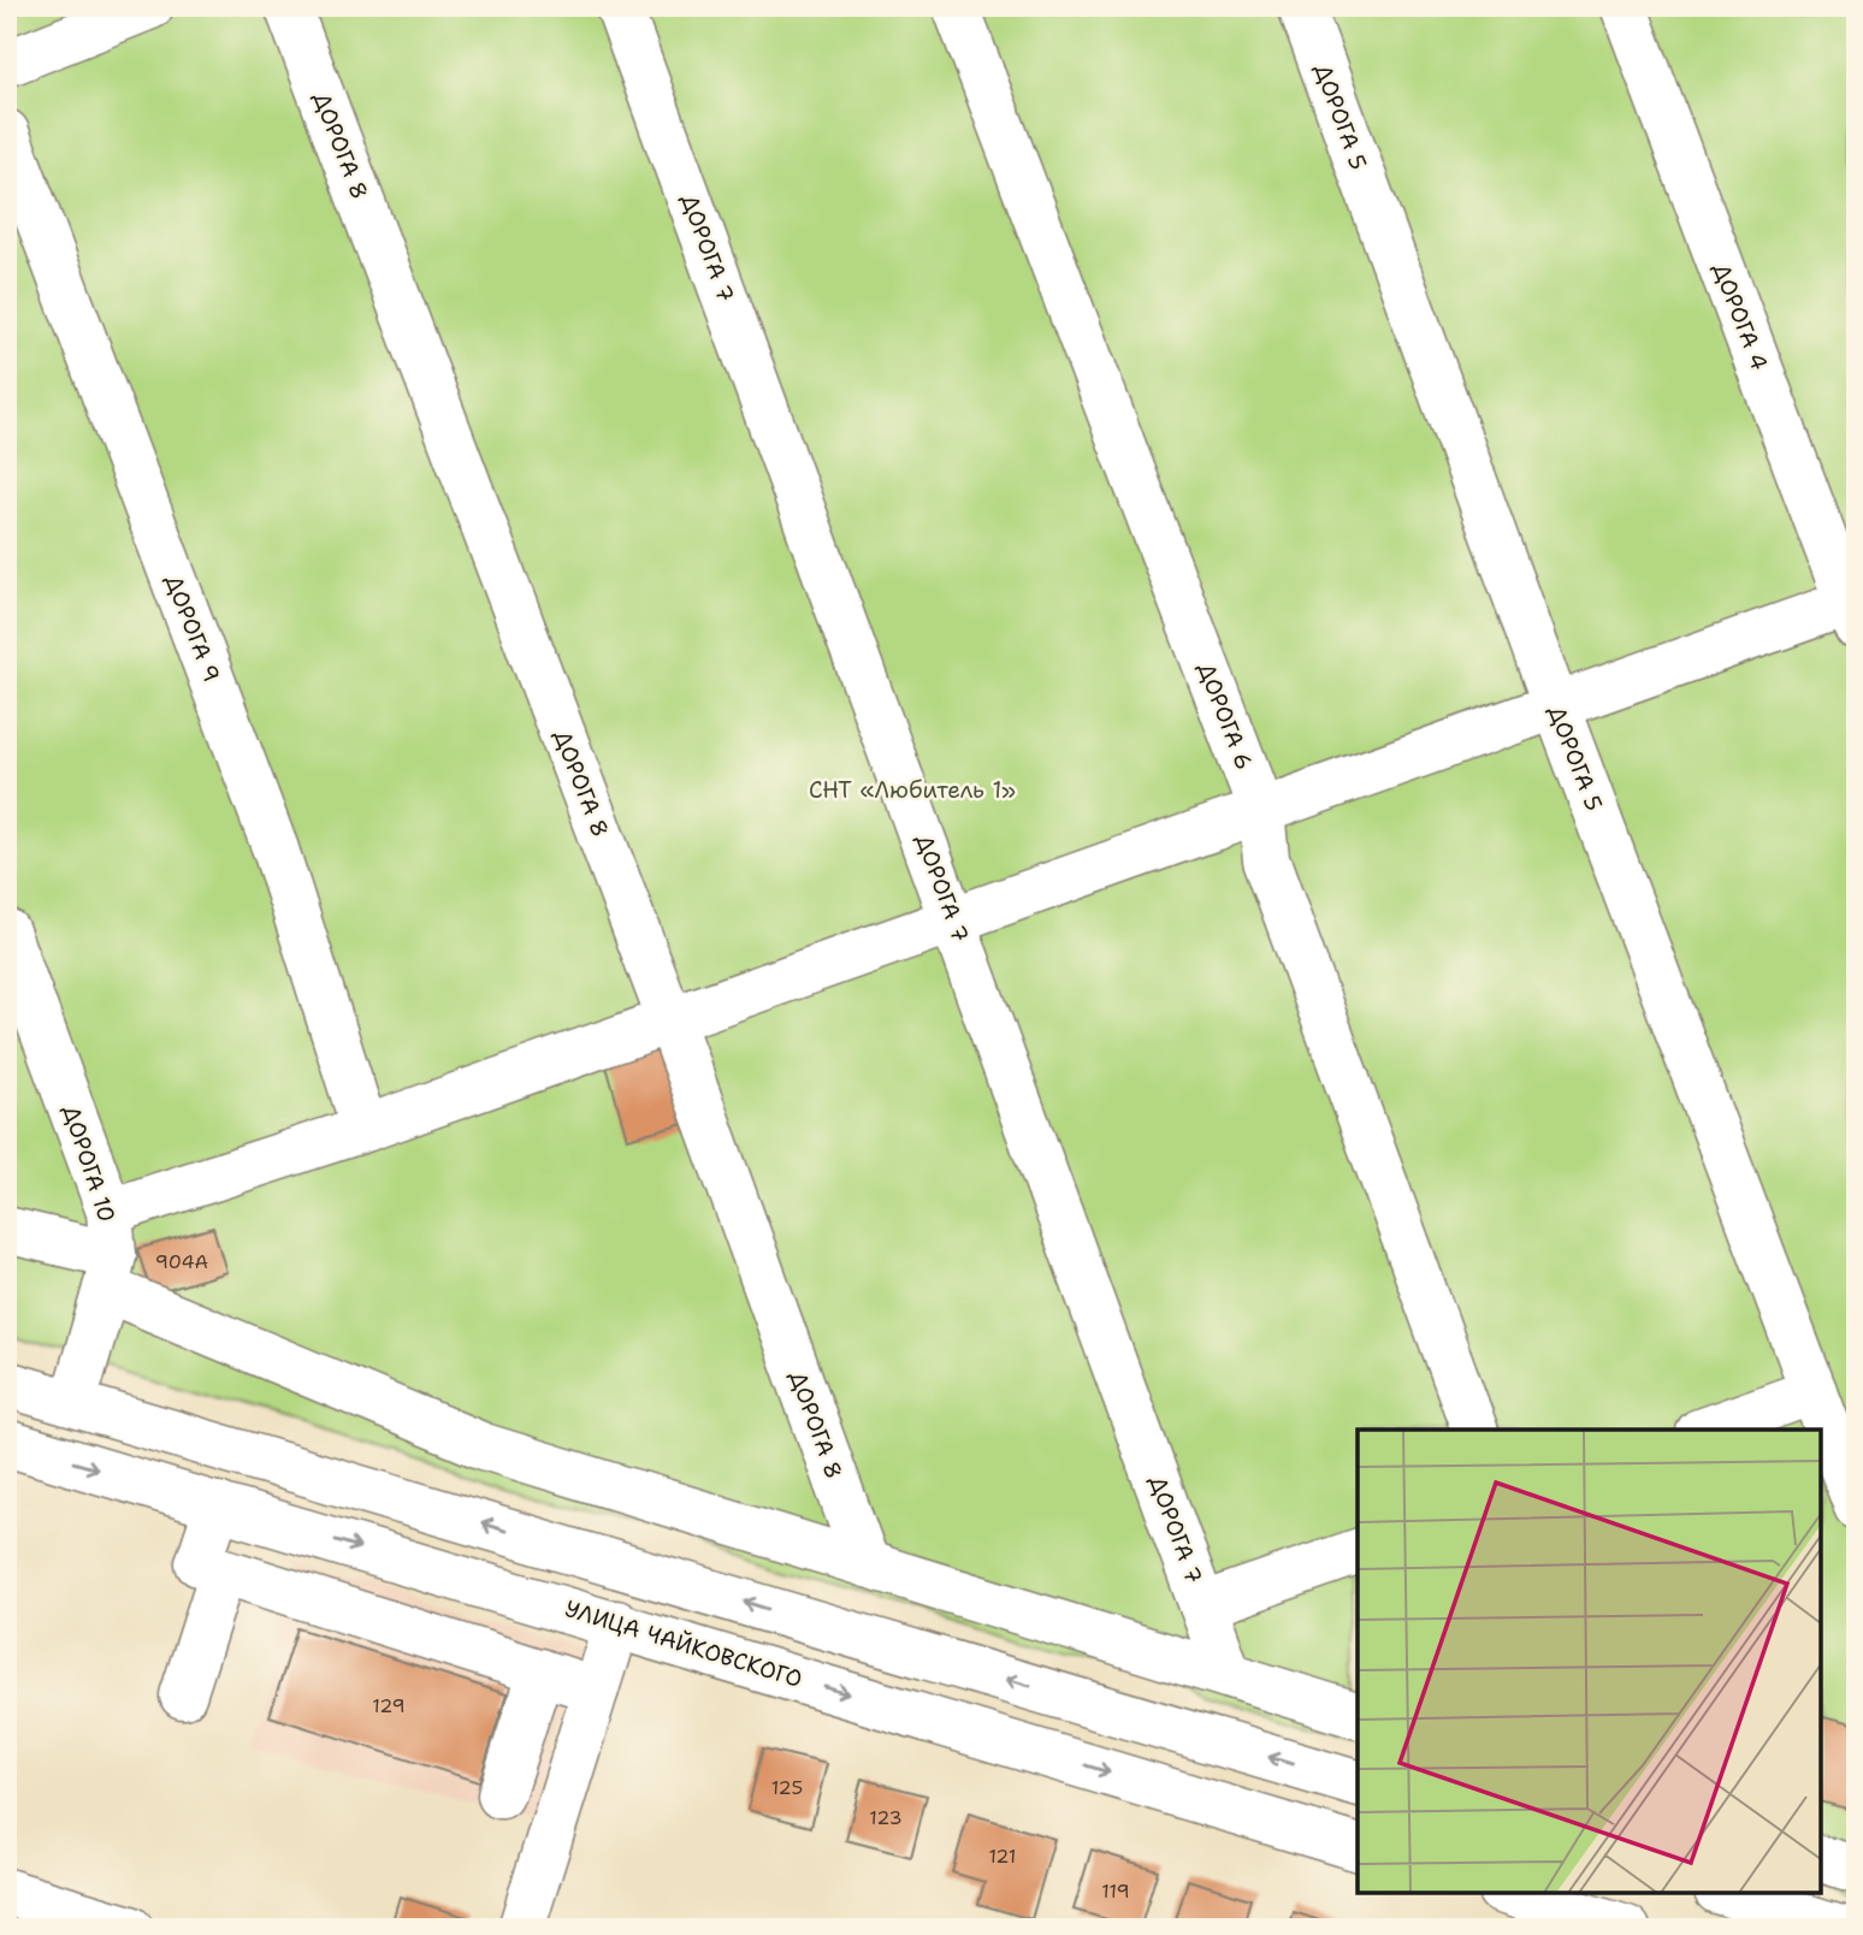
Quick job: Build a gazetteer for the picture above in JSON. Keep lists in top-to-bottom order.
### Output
{
  "streets": {
    "street": [
      "ДОРОГА 5",
      "ДОРОГА 8",
      "ДОРОГА 7",
      "ДОРОГА 4",
      "ДОРОГА 9",
      "ДОРОГА 6",
      "ДОРОГА 10",
      "УЛИЦА ЧАЙКОВСКОГО"
    ]
  },
  "parks": ["СНТ «Любитель 1»"],
  "house_numbers": [
    "904А",
    "129",
    "125",
    "123",
    "121",
    "119"
  ]
}
